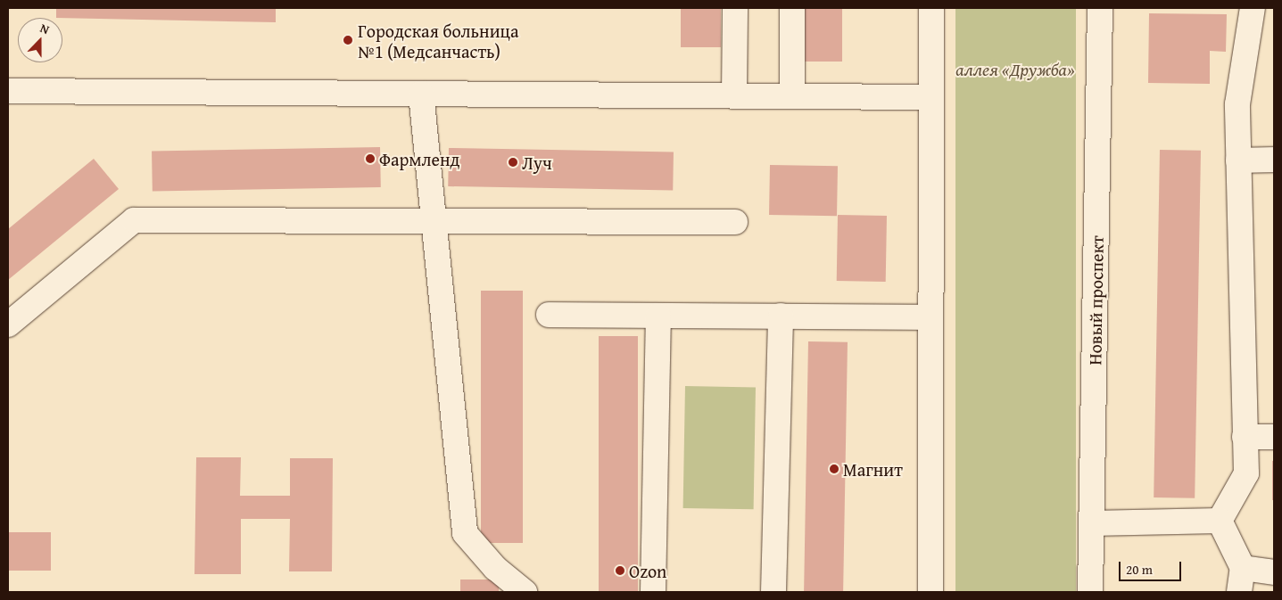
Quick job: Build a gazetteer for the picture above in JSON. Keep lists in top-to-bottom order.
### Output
{
  "streets": {
    "street": ["Новый проспект"]
  },
  "parks": ["аллея «Дружба»"],
  "places": [
    "Городская больница №1 (Медсанчасть)",
    "Фармленд",
    "Луч",
    "Магнит",
    "Ozon"
  ],
  "scale_bar": "20 m",
  "north": "top"
}
